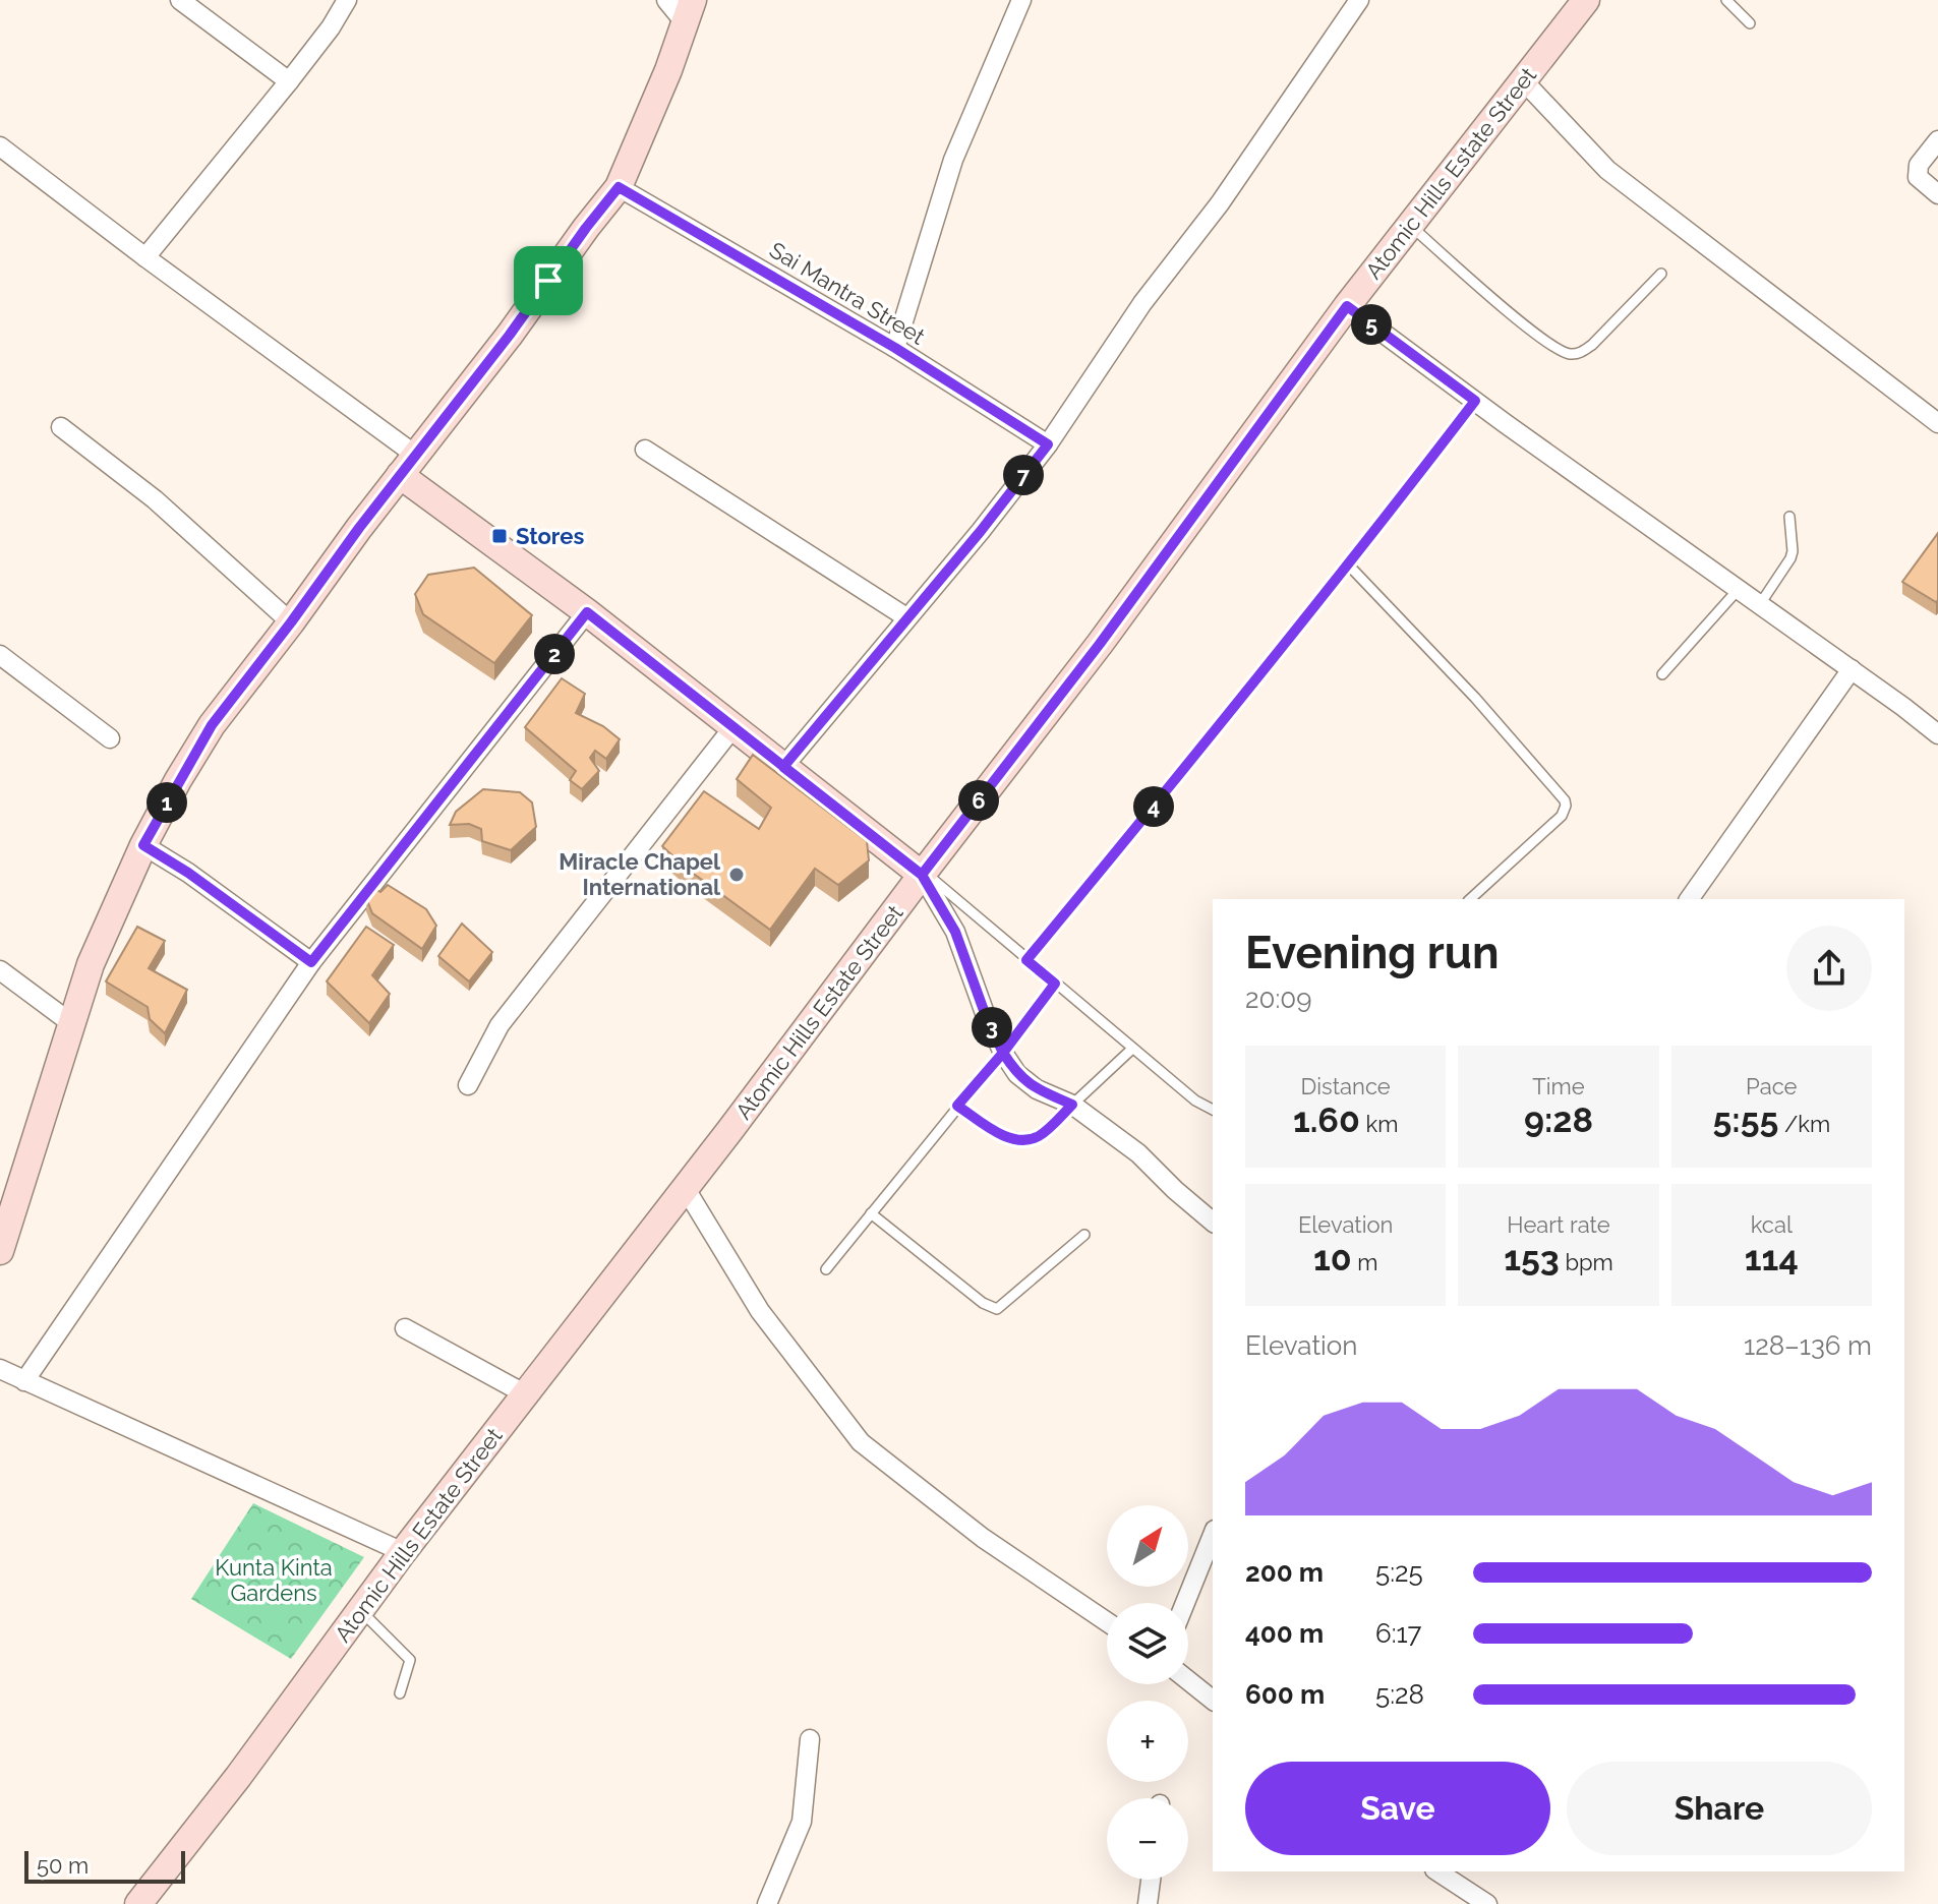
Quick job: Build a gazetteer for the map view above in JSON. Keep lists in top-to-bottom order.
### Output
{
  "streets": {
    "main road": ["Atomic Hills Estate Street"],
    "street": ["Sai Mantra Street"]
  },
  "parks": ["Kunta Kinta Gardens"],
  "places": {
    "transit": ["Stores"],
    "other": ["Miracle Chapel International"]
  },
  "scale_bar": "50 m",
  "north": "top right",
  "page": {
    "pins": [
      "5",
      "7",
      "2",
      "6",
      "1",
      "4",
      "3"
    ],
    "heading": ["Evening run", "20:09"],
    "stats": [
      ["Distance", "1.60 km"],
      ["Time", "9:28"],
      ["Pace", "5:55 /km"],
      ["Elevation", "10 m"],
      ["Heart rate", "153 bpm"],
      ["kcal", "114"]
    ],
    "chart": ["Elevation", "128–136 m"],
    "map_buttons": ["+", "−"],
    "list": [
      {
        "name": "200 m",
        "note": "5:25"
      },
      {
        "name": "400 m",
        "note": "6:17"
      },
      {
        "name": "600 m",
        "note": "5:28"
      }
    ],
    "buttons": ["Save", "Share"],
    "scale": "50 m"
  }
}
